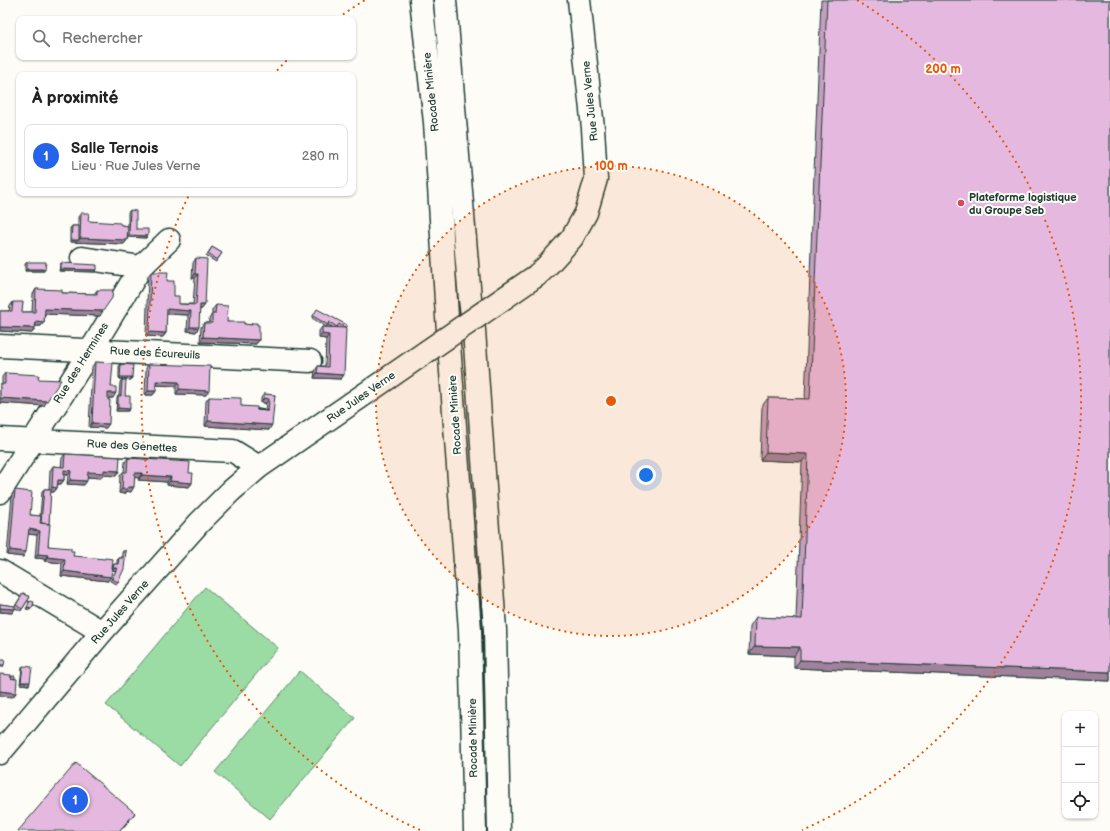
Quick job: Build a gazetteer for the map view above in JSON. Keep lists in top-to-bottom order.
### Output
{
  "streets": {
    "main road": [
      "Rocade Minière",
      "Rue Jules Verne",
      "Rue des Écureuils",
      "Rue des Hermines",
      "Rue des Genettes"
    ]
  },
  "crossings": [
    ["Rue Jules Verne", "Rue des Genettes"],
    ["Rue des Écureuils", "Rue des Hermines"],
    ["Rue des Hermines", "Rue des Genettes"]
  ],
  "places": ["Plateforme logistique du Groupe Seb"],
  "page": {
    "search": "Rechercher",
    "heading": "À proximité",
    "list": [
      {
        "mark": "1",
        "name": "Salle Ternois",
        "note": "Lieu · Rue Jules Verne",
        "value": "280 m"
      }
    ],
    "map_buttons": ["+", "−"],
    "pins": "1"
  },
  "rings": ["200 m", "100 m"]
}
